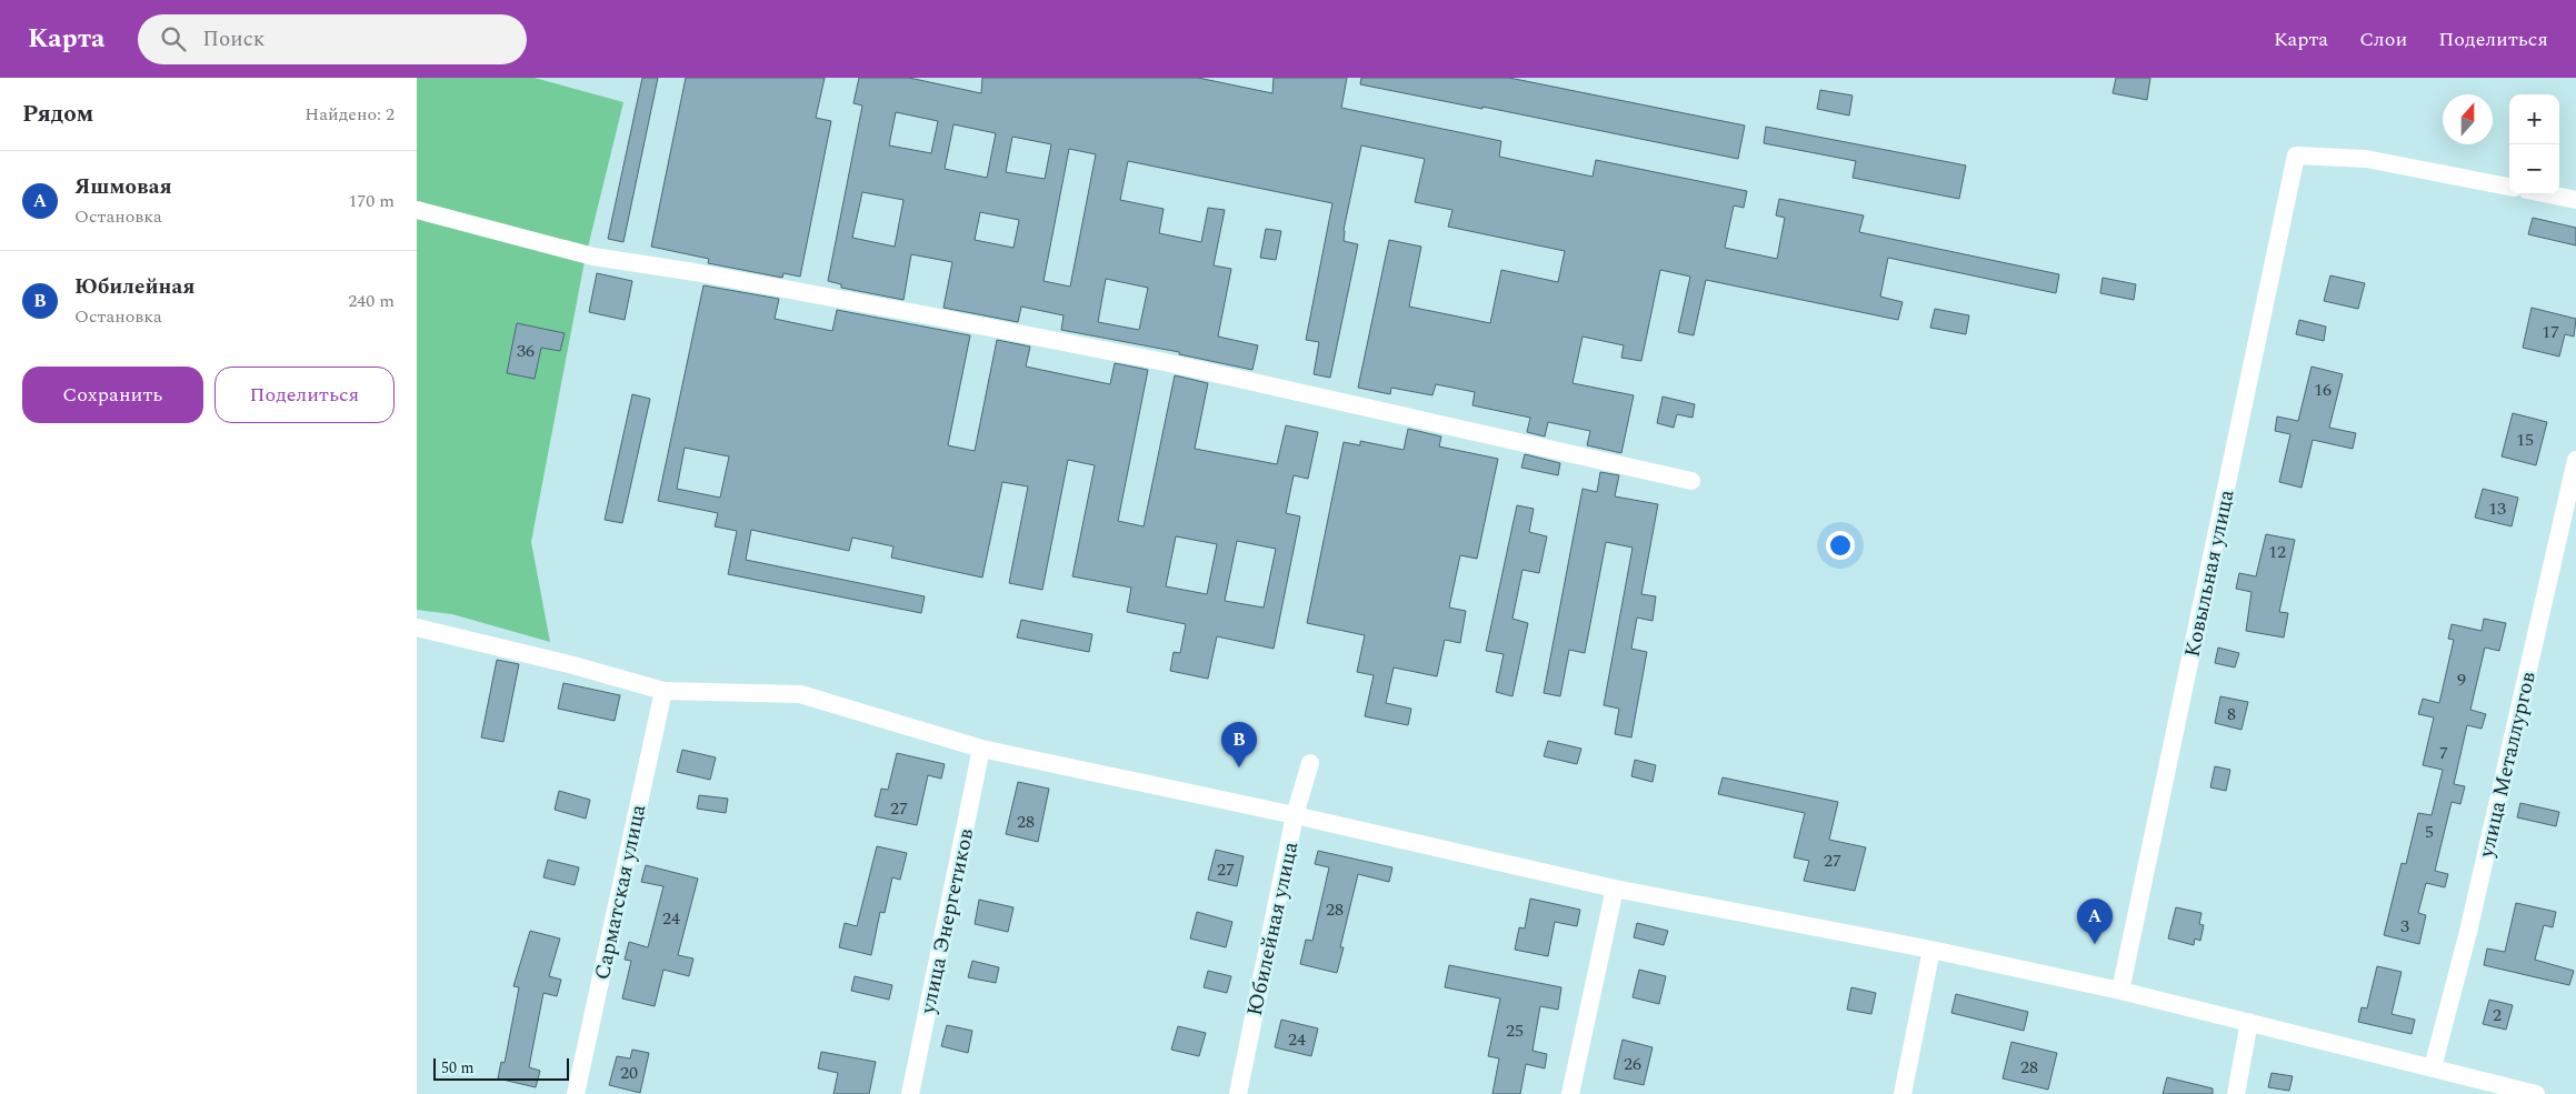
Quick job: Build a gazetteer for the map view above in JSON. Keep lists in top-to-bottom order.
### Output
{
  "streets": {
    "street": [
      "Ковыльная улица",
      "улица Металлургов",
      "Сарматская улица",
      "улица Энергетиков",
      "Юбилейная улица"
    ]
  },
  "house_numbers": [
    "17",
    "36",
    "16",
    "15",
    "13",
    "12",
    "9",
    "8",
    "7",
    "27",
    "28",
    "5",
    "27",
    "27",
    "28",
    "24",
    "3",
    "2",
    "25",
    "24",
    "26",
    "28",
    "20"
  ],
  "scale_bar": "50 m",
  "north": "top",
  "page": {
    "header": "Карта",
    "search": "Поиск",
    "nav": ["Карта", "Слои", "Поделиться"],
    "heading": ["Рядом", "Найдено: 2"],
    "map_buttons": ["+", "−"],
    "list": [
      {
        "mark": "A",
        "name": "Яшмовая",
        "note": "Остановка",
        "value": "170 m"
      },
      {
        "mark": "B",
        "name": "Юбилейная",
        "note": "Остановка",
        "value": "240 m"
      }
    ],
    "buttons": ["Сохранить", "Поделиться"],
    "pins": ["B", "A"],
    "scale": "50 m"
  }
}
